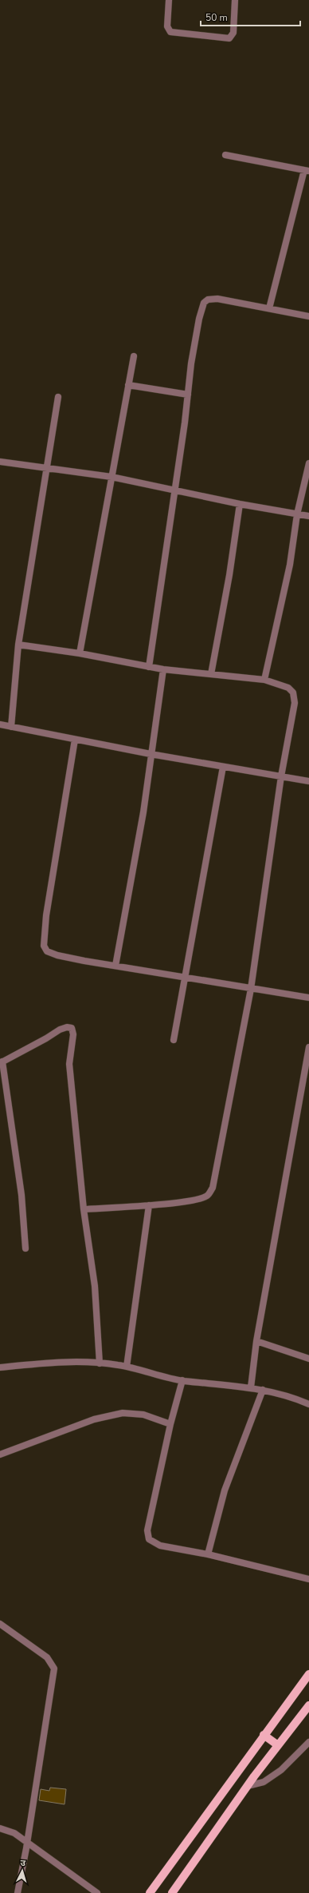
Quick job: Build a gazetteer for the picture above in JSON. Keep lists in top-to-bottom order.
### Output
{
  "scale_bar": "50 m",
  "north": "top"
}
